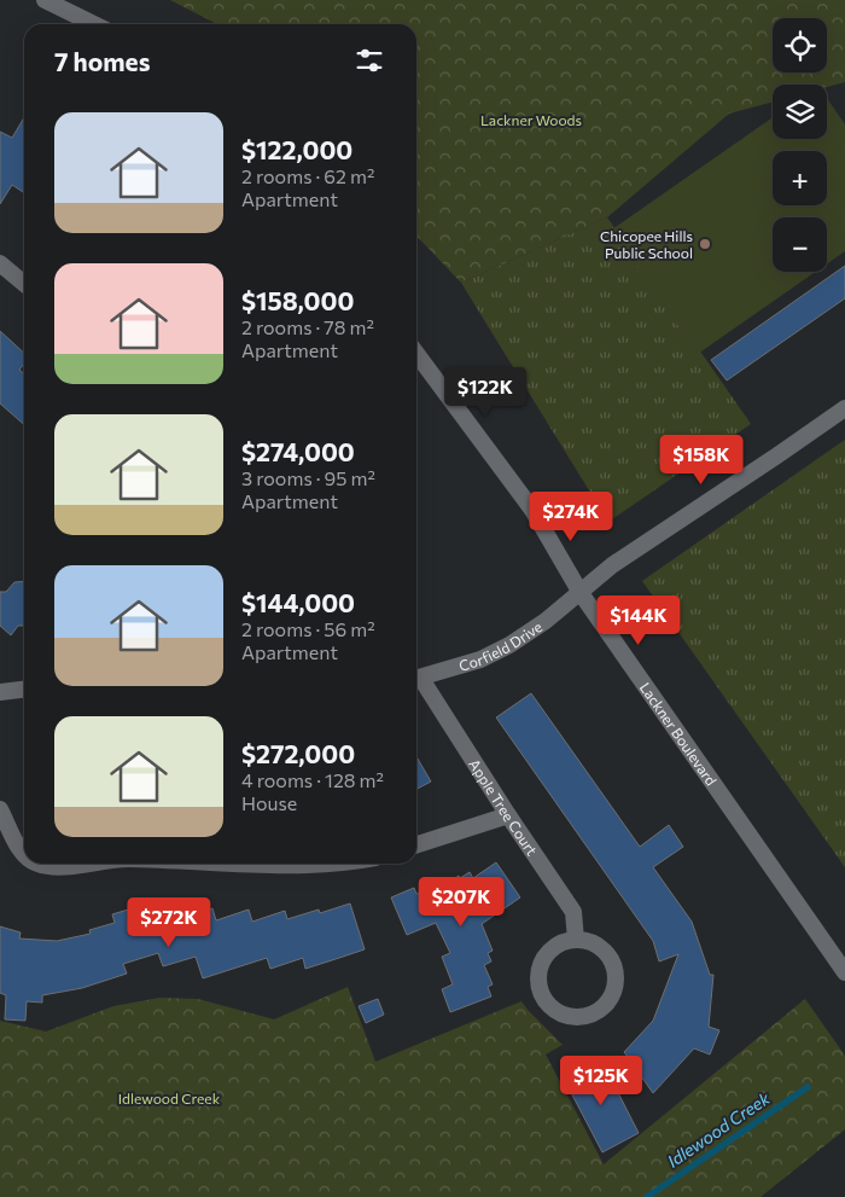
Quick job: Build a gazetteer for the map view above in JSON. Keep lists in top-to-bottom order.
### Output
{
  "streets": {
    "street": ["Corfield Drive", "Lackner Boulevard", "Apple Tree Court"]
  },
  "crossings": [
    ["Corfield Drive", "Lackner Boulevard"]
  ],
  "water": ["Idlewood Creek"],
  "parks": ["Lackner Woods", "Idlewood Creek"],
  "places": ["Chicopee Hills Public School"],
  "page": {
    "map_buttons": ["+", "−"],
    "heading": "7 homes",
    "list": [
      {
        "name": "$122,000",
        "note": "2 rooms · 62 m² · Apartment"
      },
      {
        "name": "$158,000",
        "note": "2 rooms · 78 m² · Apartment"
      },
      {
        "name": "$274,000",
        "note": "3 rooms · 95 m² · Apartment"
      },
      {
        "name": "$144,000",
        "note": "2 rooms · 56 m² · Apartment"
      },
      {
        "name": "$272,000",
        "note": "4 rooms · 128 m² · House"
      }
    ],
    "price": [
      "$122K",
      "$158K",
      "$274K",
      "$144K",
      "$207K",
      "$272K",
      "$125K"
    ]
  }
}
